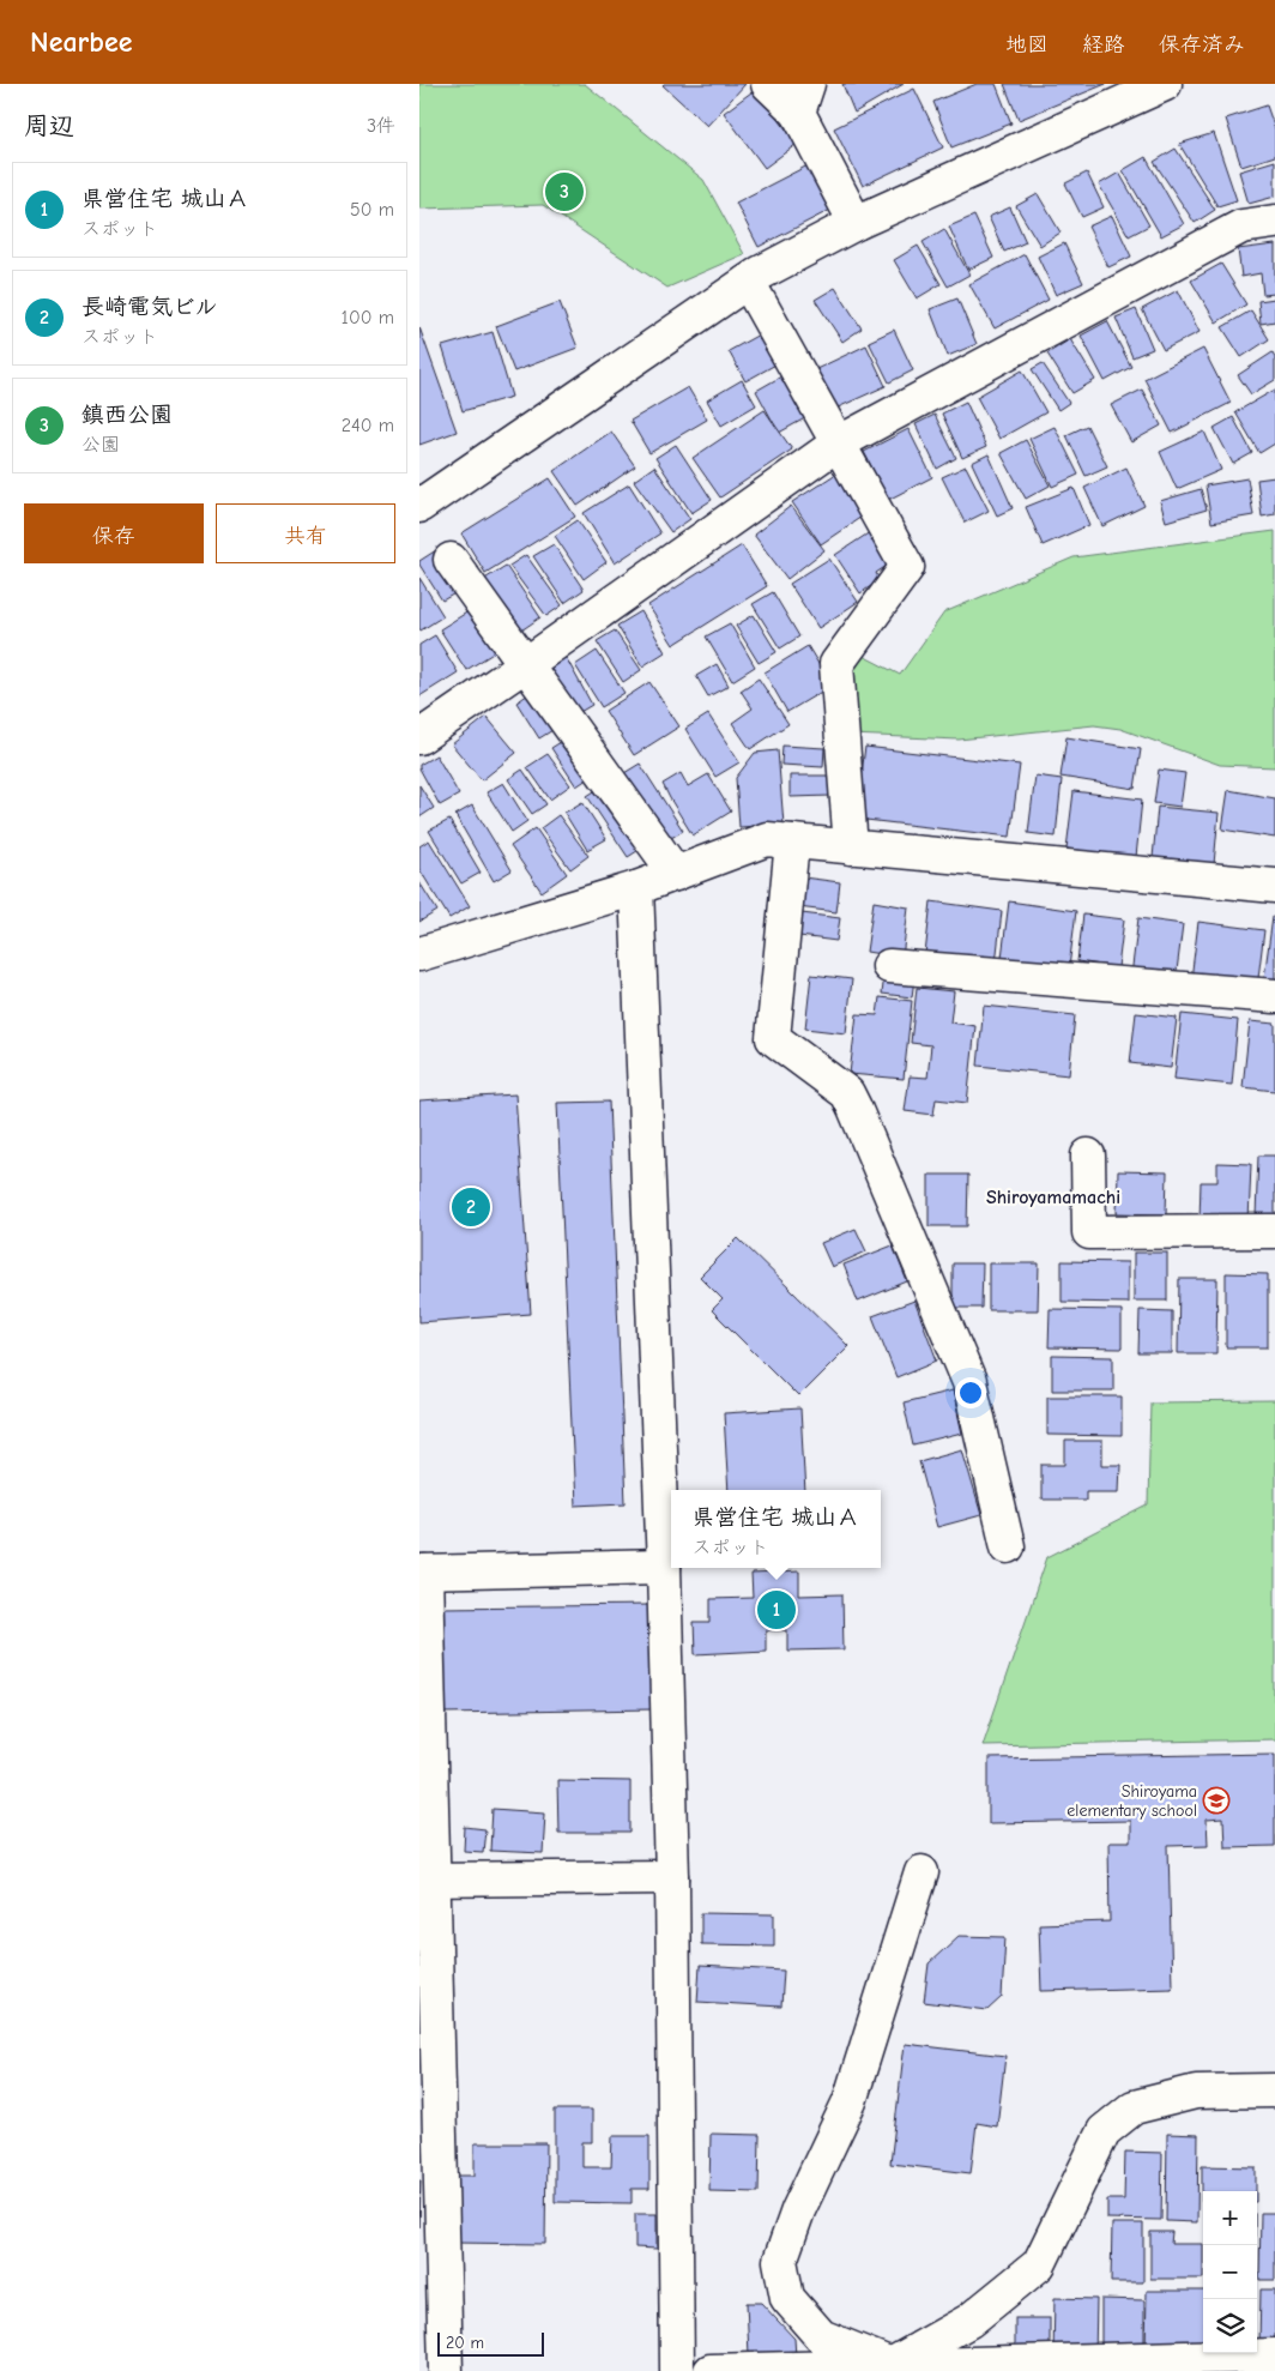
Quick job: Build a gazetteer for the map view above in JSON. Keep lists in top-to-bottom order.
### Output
{
  "districts": ["Shiroyamamachi"],
  "places": {
    "school or university": ["Shiroyama elementary school"]
  },
  "scale_bar": "20 m",
  "page": {
    "header": "Nearbee",
    "nav": ["地図", "経路", "保存済み"],
    "heading": ["周辺", "3件"],
    "list": [
      {
        "mark": "1",
        "name": "県営住宅 城山Ａ",
        "note": "スポット",
        "value": "50 m"
      },
      {
        "mark": "2",
        "name": "長崎電気ビル",
        "note": "スポット",
        "value": "100 m"
      },
      {
        "mark": "3",
        "name": "鎮西公園",
        "note": "公園",
        "value": "240 m"
      }
    ],
    "pins": ["3", "2", "1"],
    "buttons": ["保存", "共有"],
    "popup": ["県営住宅 城山Ａ", "スポット"],
    "map_buttons": ["+", "−"],
    "scale": "20 m"
  }
}
